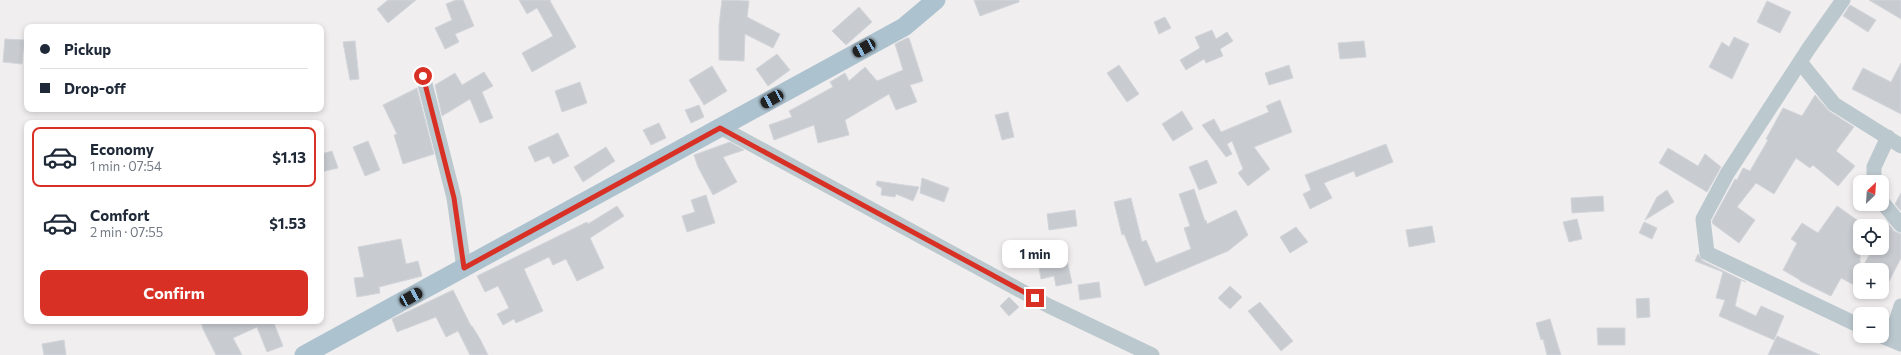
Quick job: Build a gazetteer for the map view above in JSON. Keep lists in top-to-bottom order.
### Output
{
  "north": "top right",
  "page": {
    "banner": ["Pickup", "Drop-off"],
    "list": [
      {
        "name": "Economy",
        "note": "1 min · 07:54",
        "value": "$1.13"
      },
      {
        "name": "Comfort",
        "note": "2 min · 07:55",
        "value": "$1.53"
      }
    ],
    "map_buttons": ["+", "−"],
    "bubble": "1 min",
    "buttons": "Confirm"
  }
}
